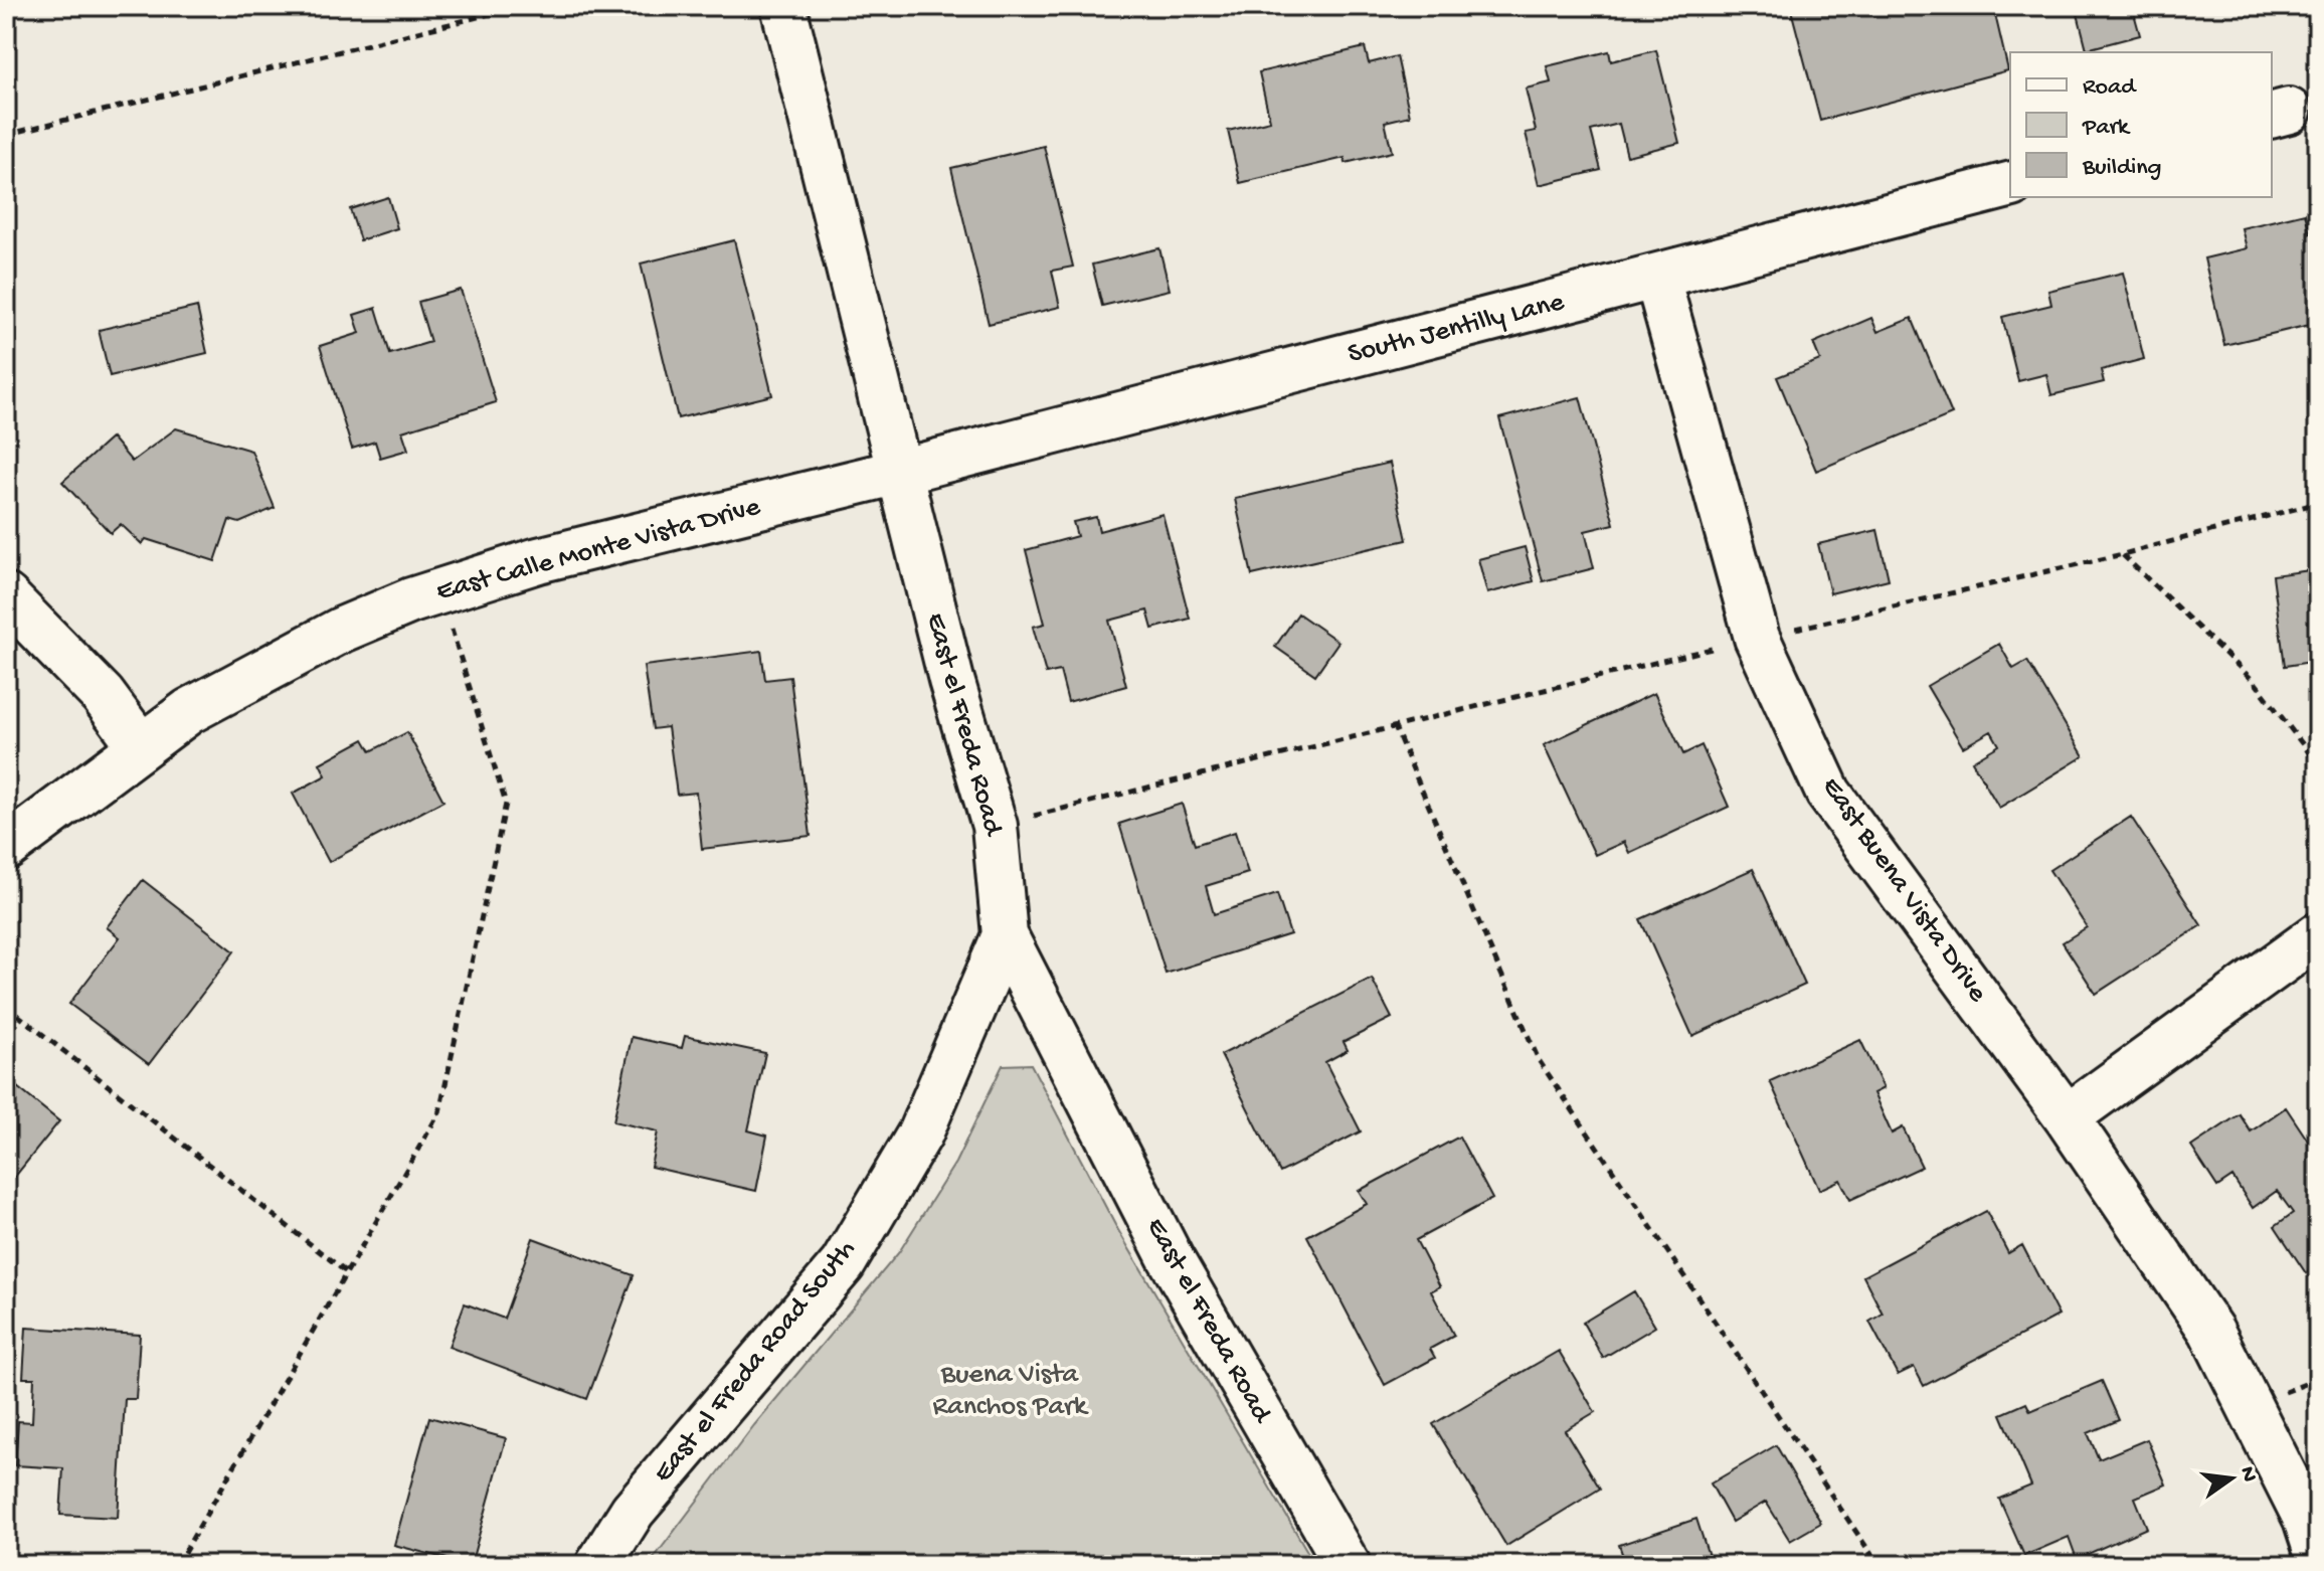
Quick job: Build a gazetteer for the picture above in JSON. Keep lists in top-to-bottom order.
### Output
{
  "streets": {
    "street": [
      "South Jentilly Lane",
      "East Calle Monte Vista Drive",
      "East el Freda Road",
      "East Buena Vista Drive",
      "East el Freda Road South"
    ]
  },
  "crossings": [
    ["South Jentilly Lane", "East Calle Monte Vista Drive"],
    ["South Jentilly Lane", "East el Freda Road"],
    ["South Jentilly Lane", "East Buena Vista Drive"],
    ["East Calle Monte Vista Drive", "East el Freda Road"],
    ["East el Freda Road", "East el Freda Road South"]
  ],
  "parks": ["Buena Vista Ranchos Park"],
  "legend": ["Road", "Park", "Building"],
  "north": "right"
}
